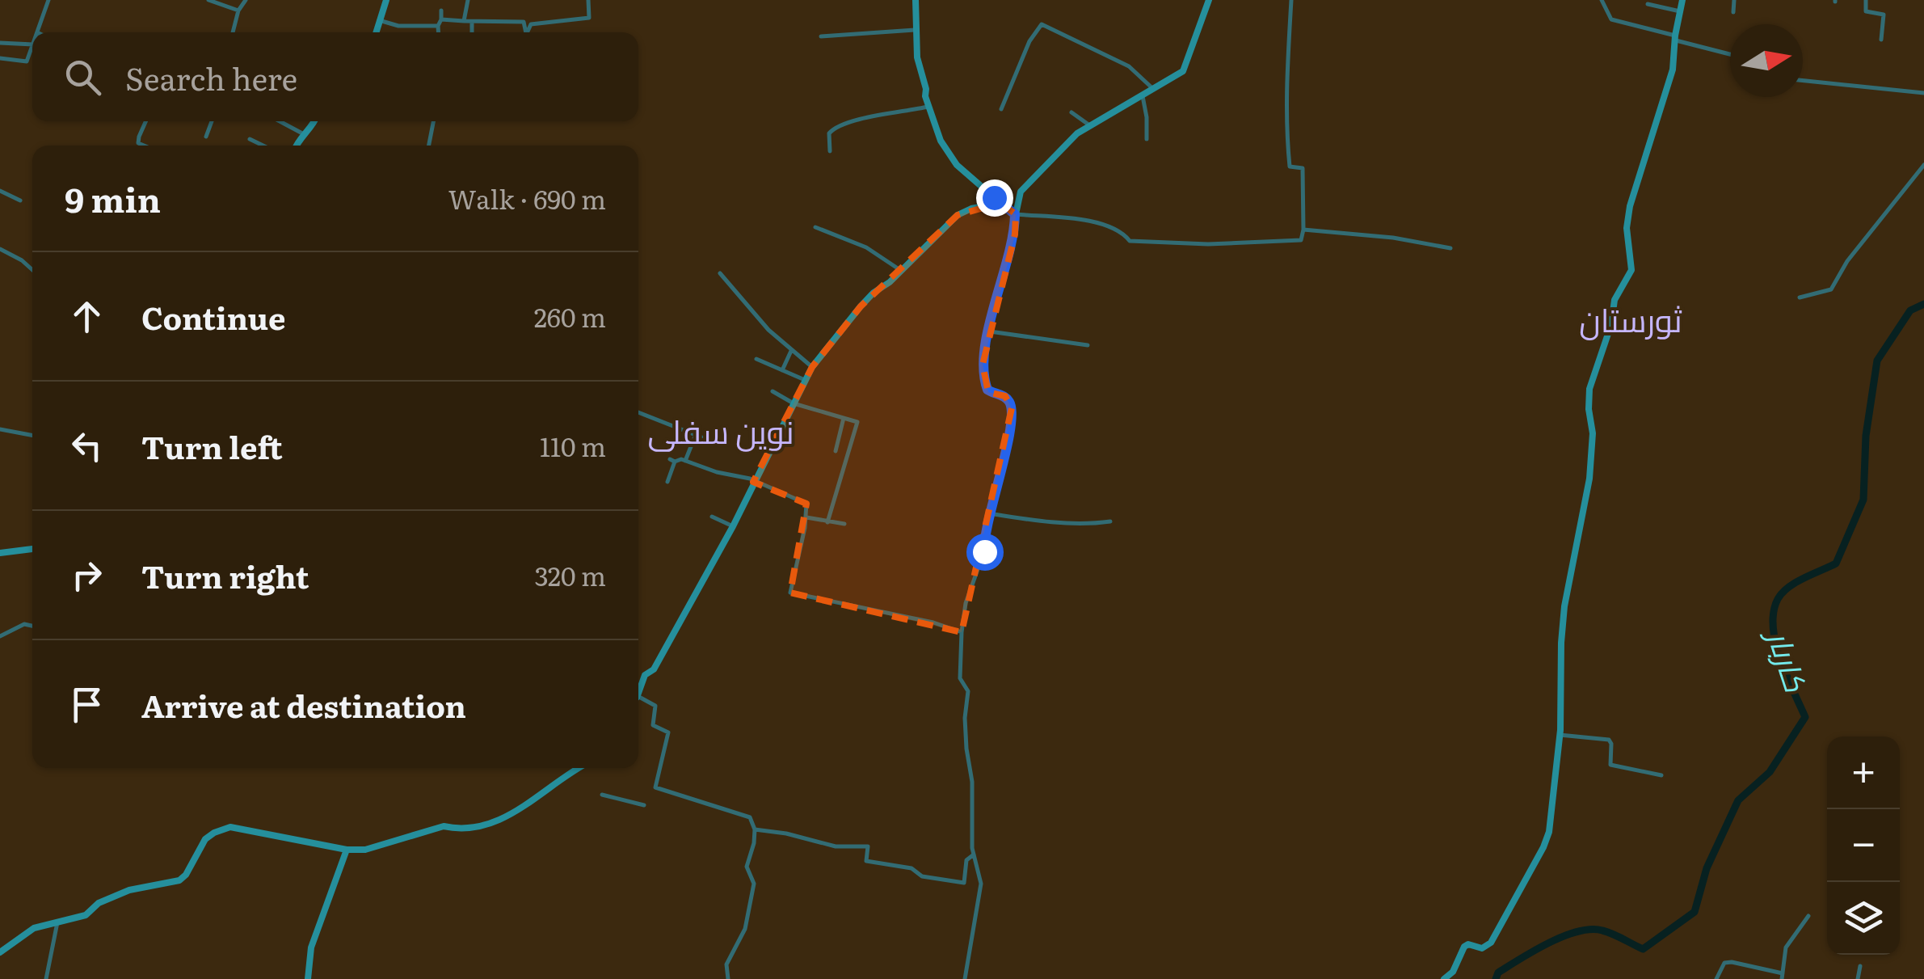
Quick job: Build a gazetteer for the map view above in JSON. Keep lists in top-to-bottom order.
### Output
{
  "districts": ["ثورستان", "نوین سفلى"],
  "water": ["کاربار"],
  "north": "right",
  "page": {
    "search": "Search here",
    "heading": ["9 min", "Walk · 690 m"],
    "list": [
      ["Continue", "260 m"],
      ["Turn left", "110 m"],
      ["Turn right", "320 m"],
      "Arrive at destination"
    ],
    "map_buttons": ["+", "−"]
  }
}
